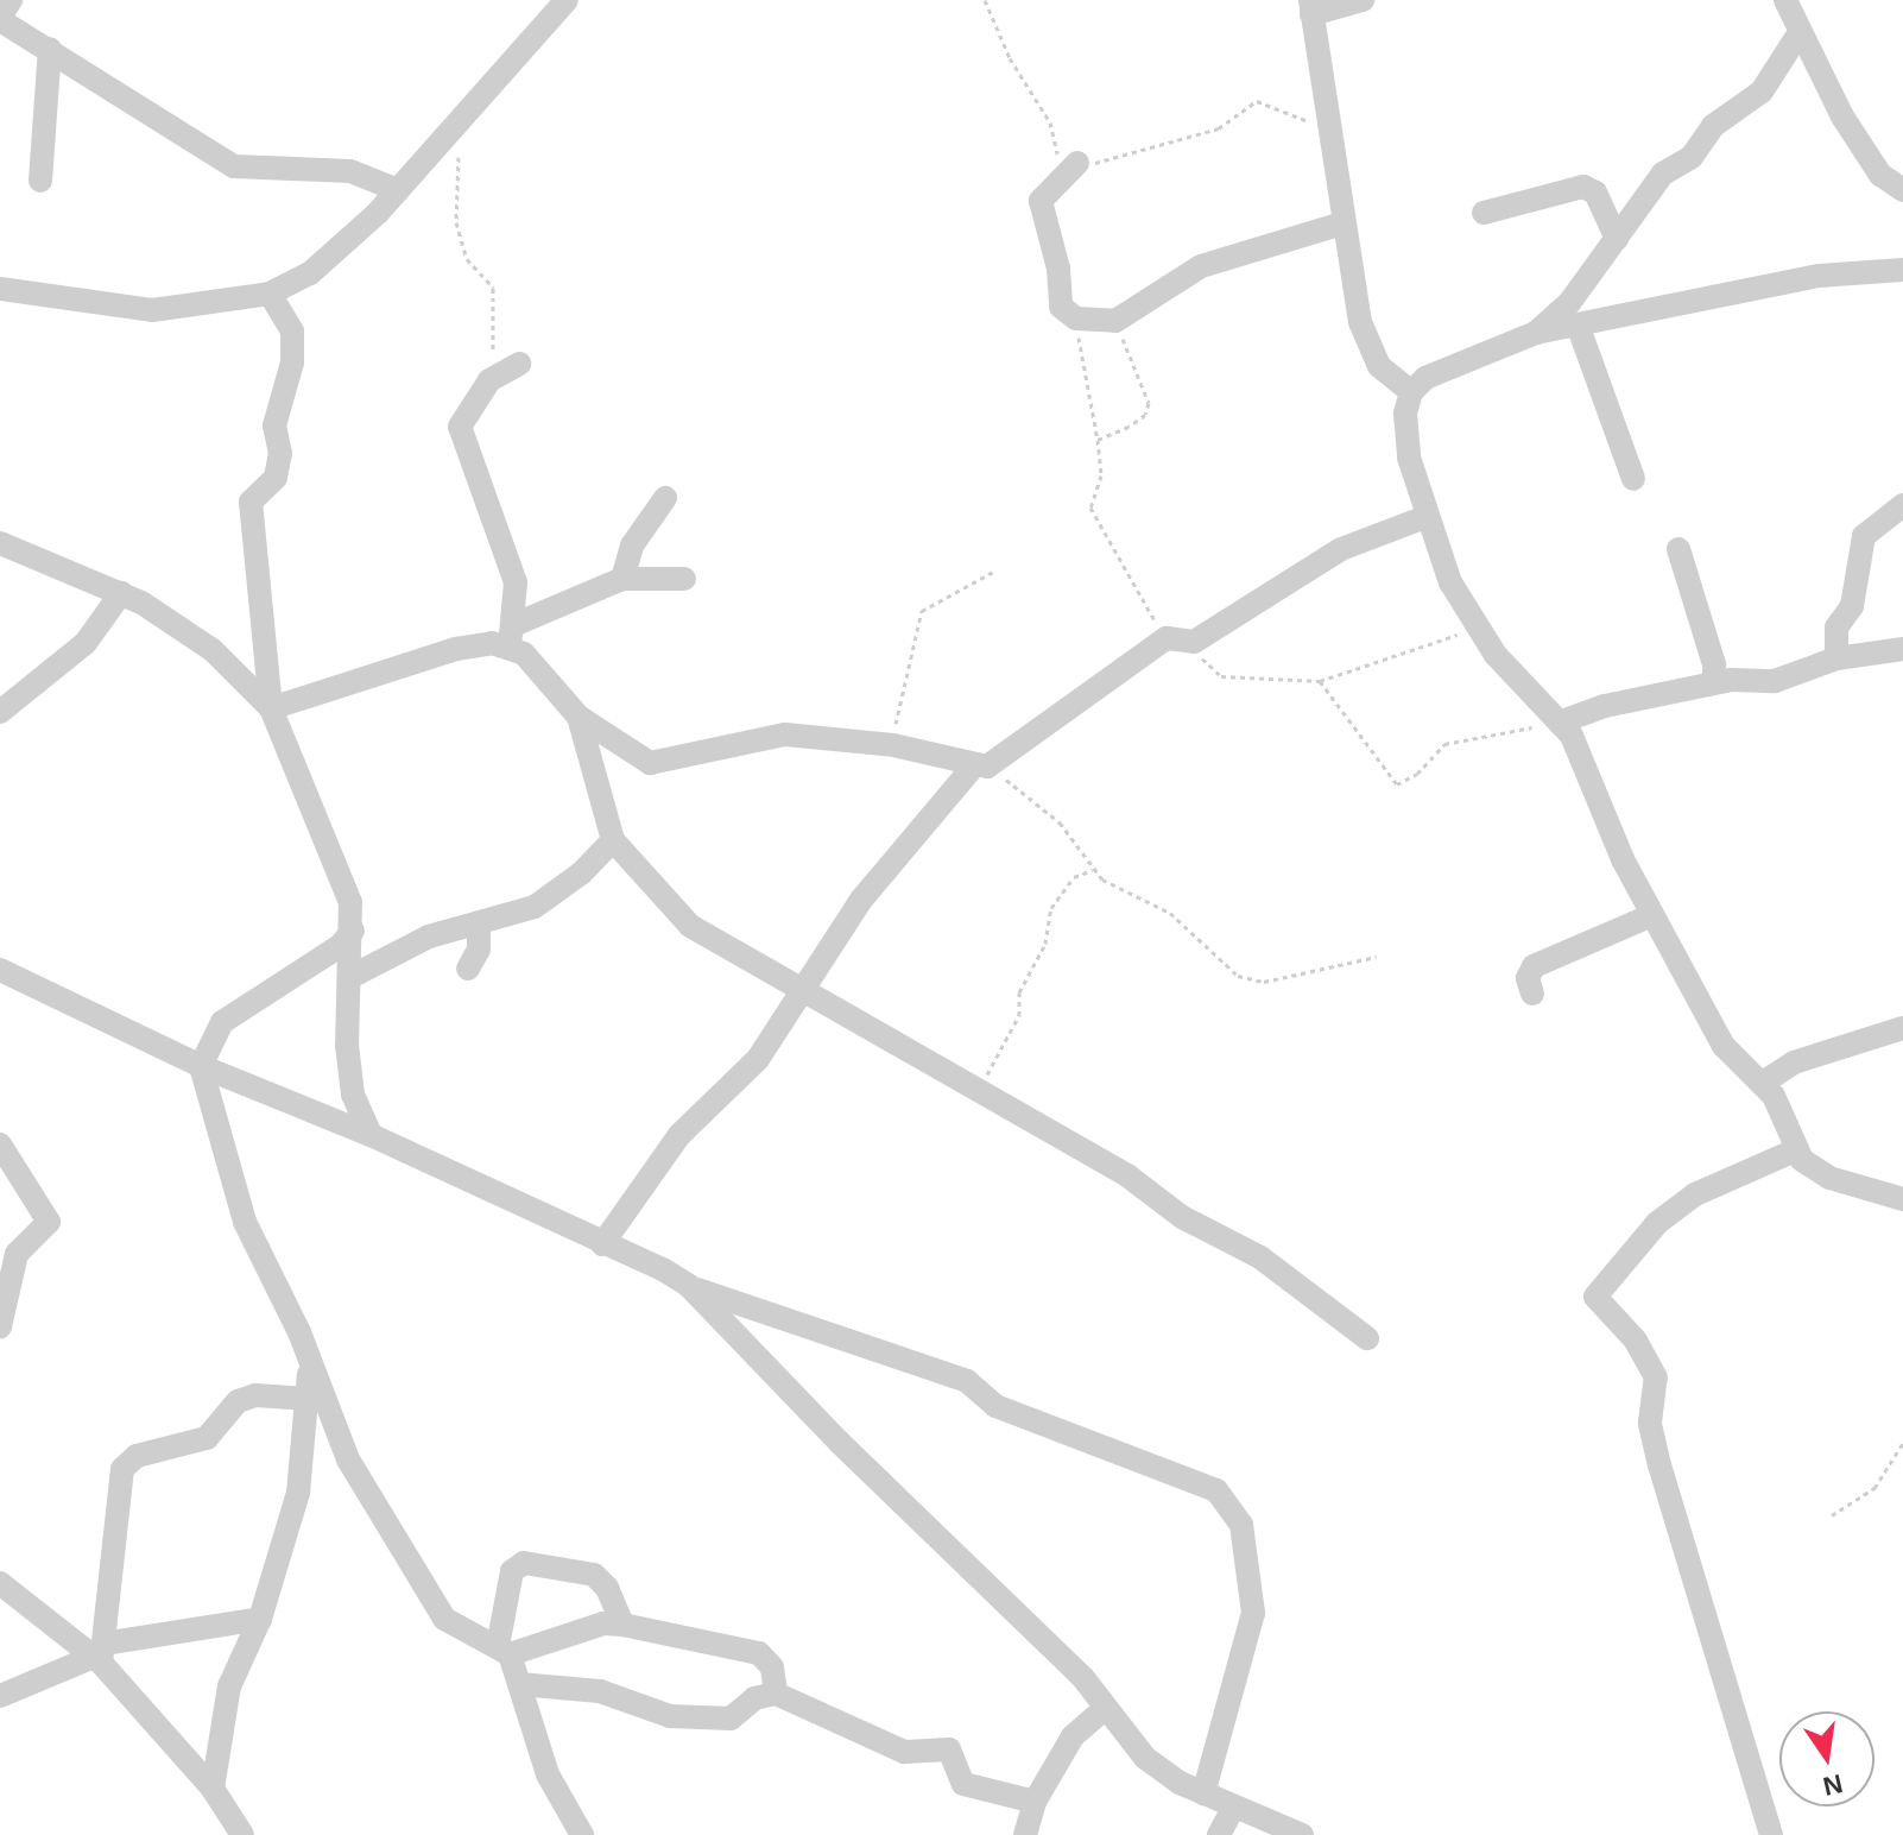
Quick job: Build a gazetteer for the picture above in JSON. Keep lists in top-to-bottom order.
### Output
{
  "north": "bottom"
}
